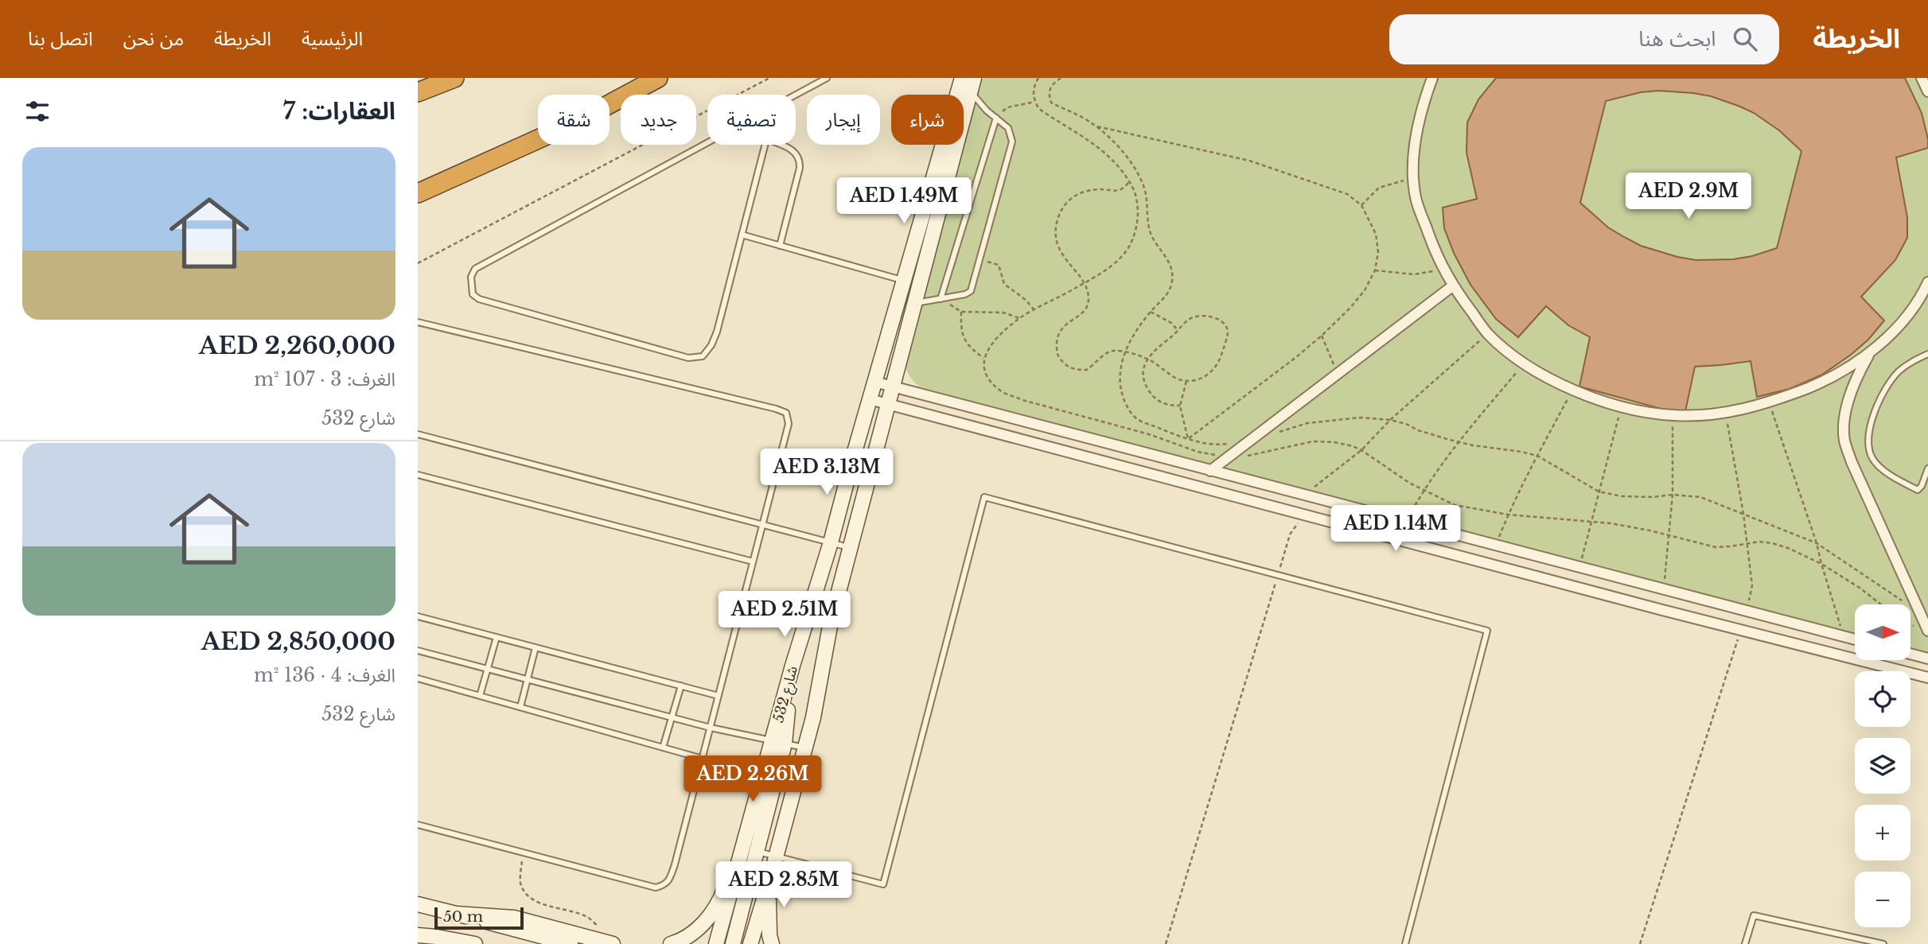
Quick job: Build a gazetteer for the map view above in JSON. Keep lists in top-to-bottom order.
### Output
{
  "streets": {
    "street": ["شارع 532"]
  },
  "scale_bar": "50 m",
  "north": "right",
  "page": {
    "header": "الخريطة",
    "search": "ابحث هنا",
    "nav": [
      "الرئيسية",
      "الخريطة",
      "من نحن",
      "اتصل بنا"
    ],
    "heading": "العقارات: 7",
    "chip": [
      "شراء",
      "إيجار",
      "تصفية",
      "جديد",
      "شقة"
    ],
    "list": [
      {
        "name": "AED 2,260,000",
        "note": "الغرف: 3 · 107 m² · شارع 532"
      },
      {
        "name": "AED 2,850,000",
        "note": "الغرف: 4 · 136 m² · شارع 532"
      }
    ],
    "price": [
      "AED 2.9M",
      "AED 1.49M",
      "AED 3.13M",
      "AED 1.14M",
      "AED 2.51M",
      "AED 2.26M",
      "AED 2.85M"
    ],
    "map_buttons": ["+", "−"],
    "scale": "50 m"
  }
}
